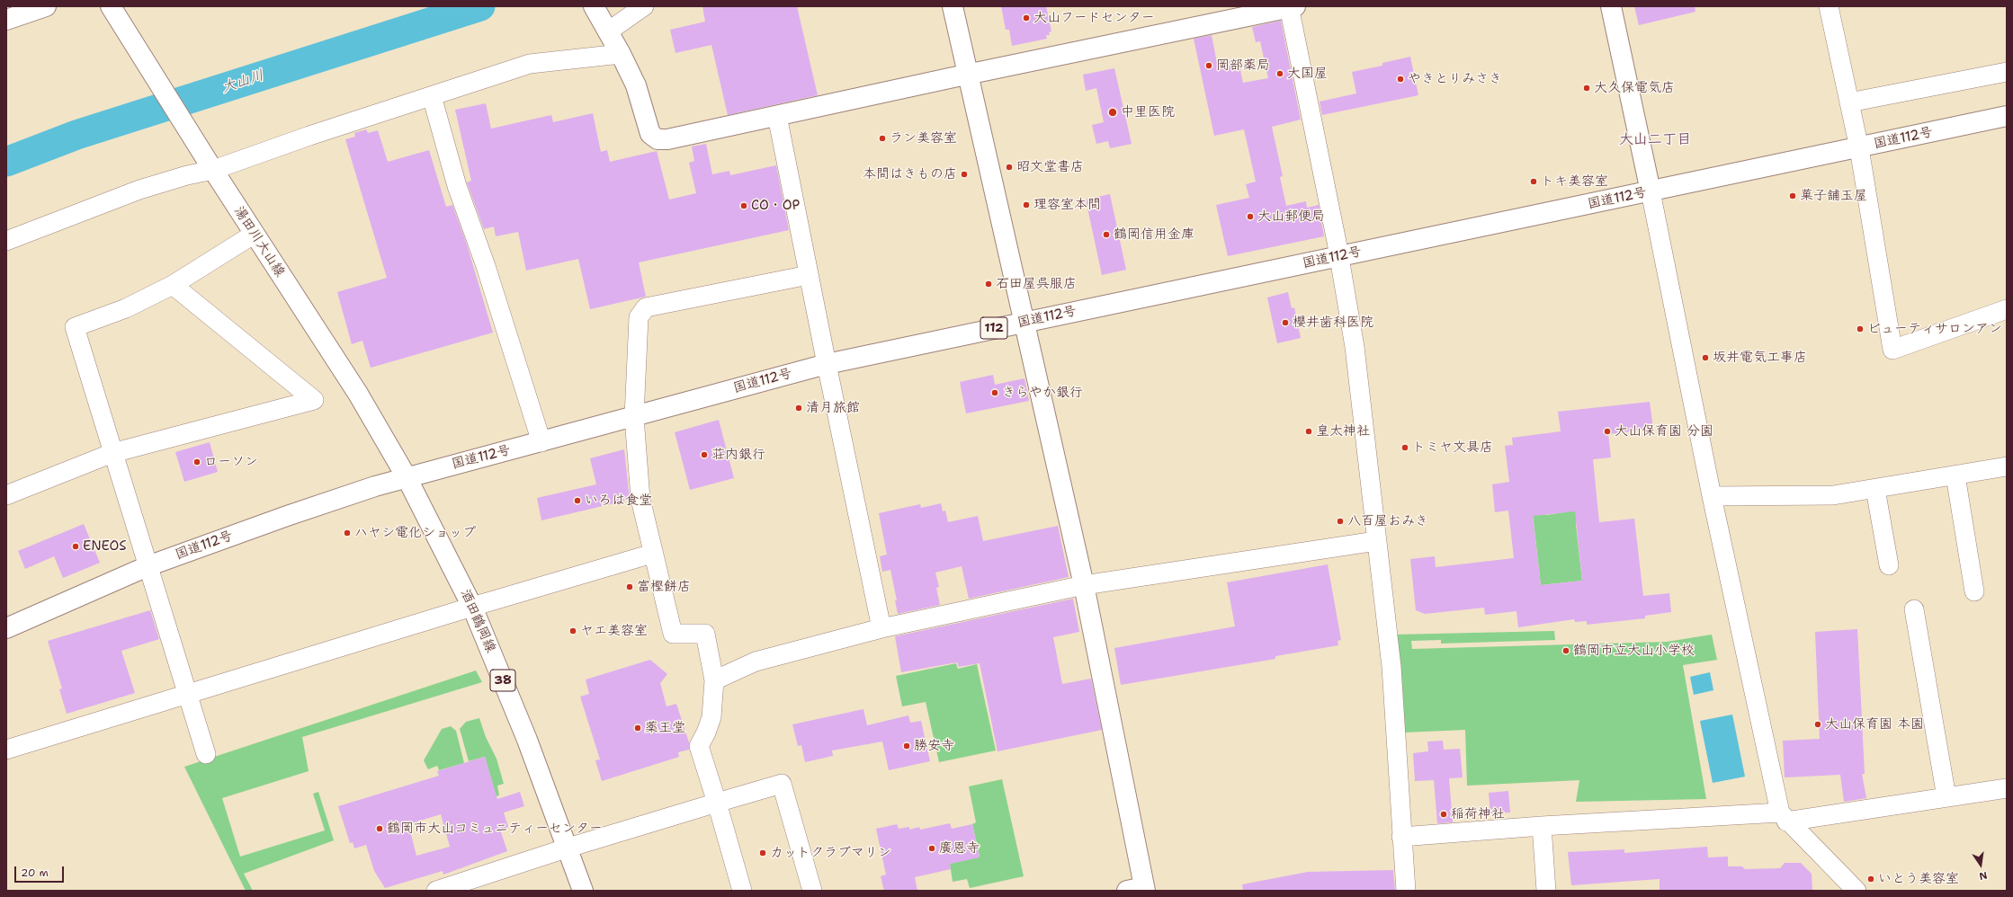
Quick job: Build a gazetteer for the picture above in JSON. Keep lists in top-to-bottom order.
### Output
{
  "streets": {
    "main road": [
      "国道112号",
      "湯田川大山線",
      "112",
      "酒田鶴岡線",
      "38"
    ]
  },
  "crossings": [
    ["国道112号", "湯田川大山線"],
    ["国道112号", "酒田鶴岡線"],
    ["湯田川大山線", "酒田鶴岡線"]
  ],
  "districts": ["大山二丁目"],
  "water": ["大山川"],
  "places": [
    "大山フードセンター",
    "岡部薬局",
    "大国屋",
    "やきとりみさき",
    "大久保電気店",
    "中里医院",
    "ラン美容室",
    "昭文堂書店",
    "本間はきもの店",
    "トキ美容室",
    "菓子舗玉屋",
    "理容室本間",
    "CO・OP",
    "大山郵便局",
    "鶴岡信用金庫",
    "石田屋呉服店",
    "櫻井歯科医院",
    "ビューティサロンアン",
    "坂井電気工事店",
    "きらやか銀行",
    "清月旅館",
    "皇太神社",
    "大山保育園 分園",
    "トミヤ文具店",
    "荘内銀行",
    "ローソン",
    "いろは食堂",
    "八百屋おみき",
    "ハヤシ電化ショップ",
    "ENEOS",
    "富樫餅店",
    "ヤエ美容室",
    "鶴岡市立大山小学校",
    "大山保育園 本園",
    "薬王堂",
    "勝安寺",
    "稲荷神社",
    "鶴岡市大山コミュニティーセンター",
    "廣恩寺",
    "カットクラブマリン",
    "いとう美容室"
  ],
  "scale_bar": "20 m",
  "north": "bottom"
}
